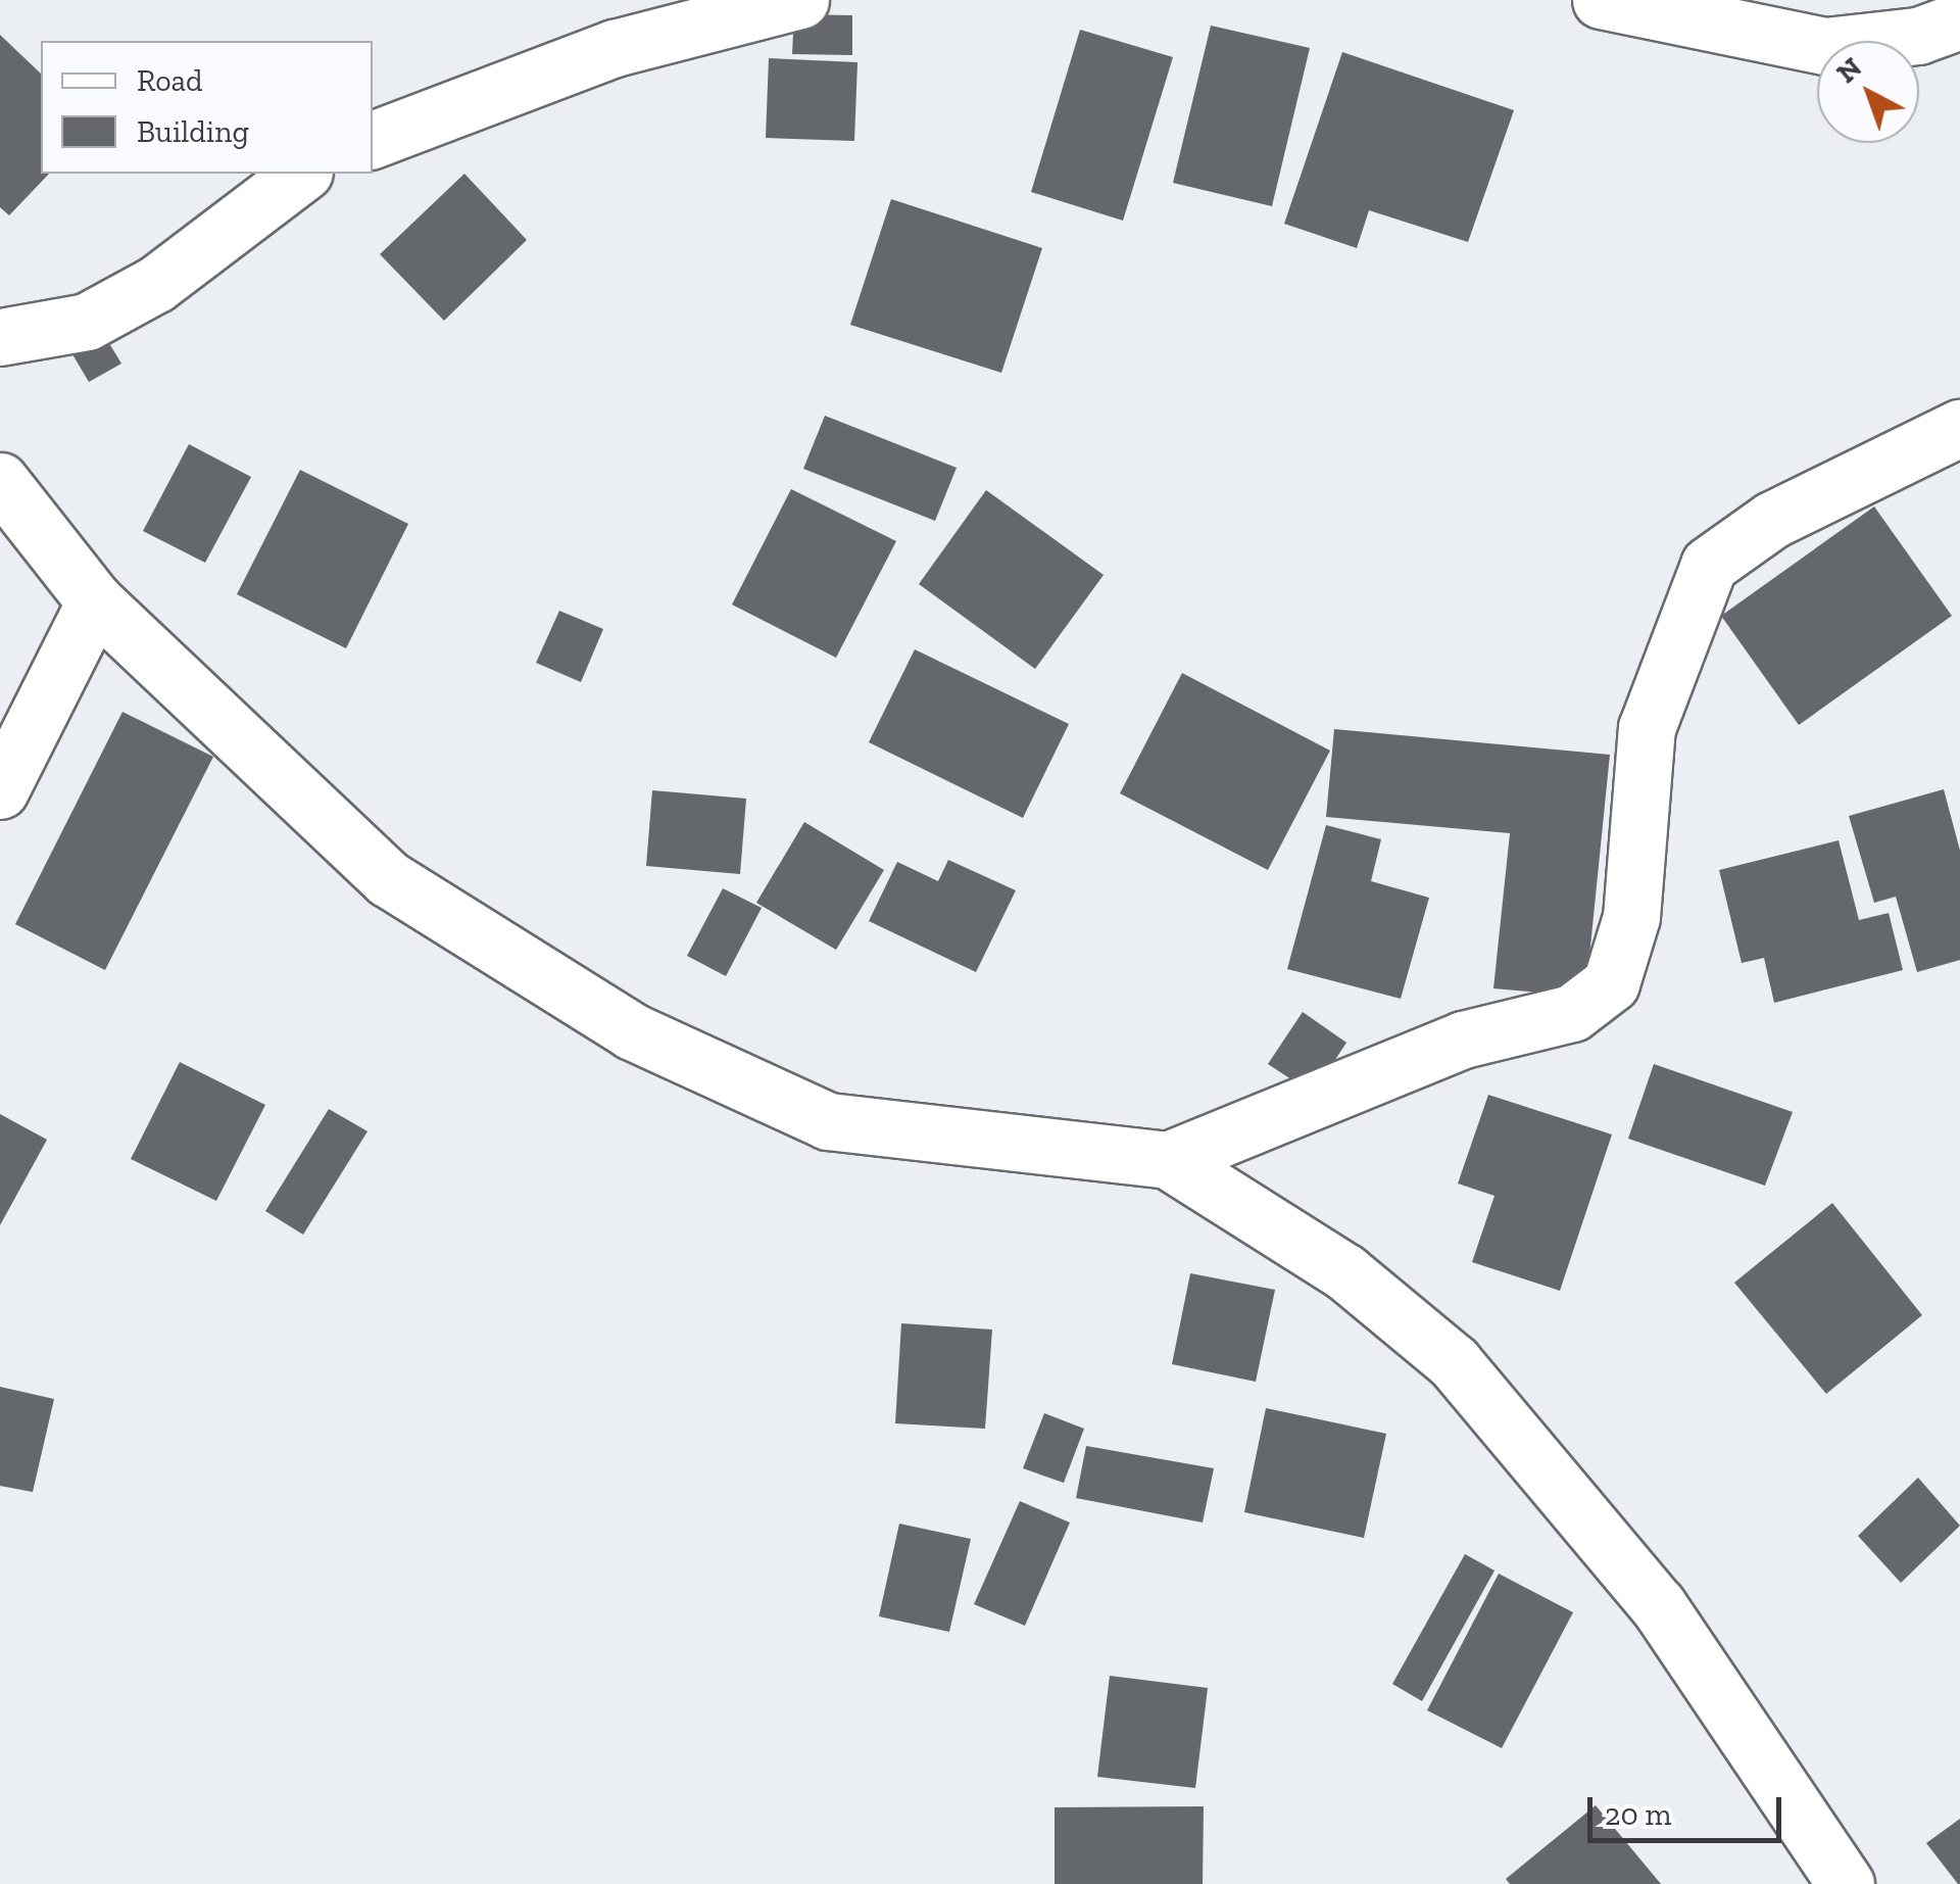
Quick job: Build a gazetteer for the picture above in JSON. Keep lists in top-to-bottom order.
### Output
{
  "legend": ["Road", "Building"],
  "scale_bar": "20 m",
  "north": "top left"
}
